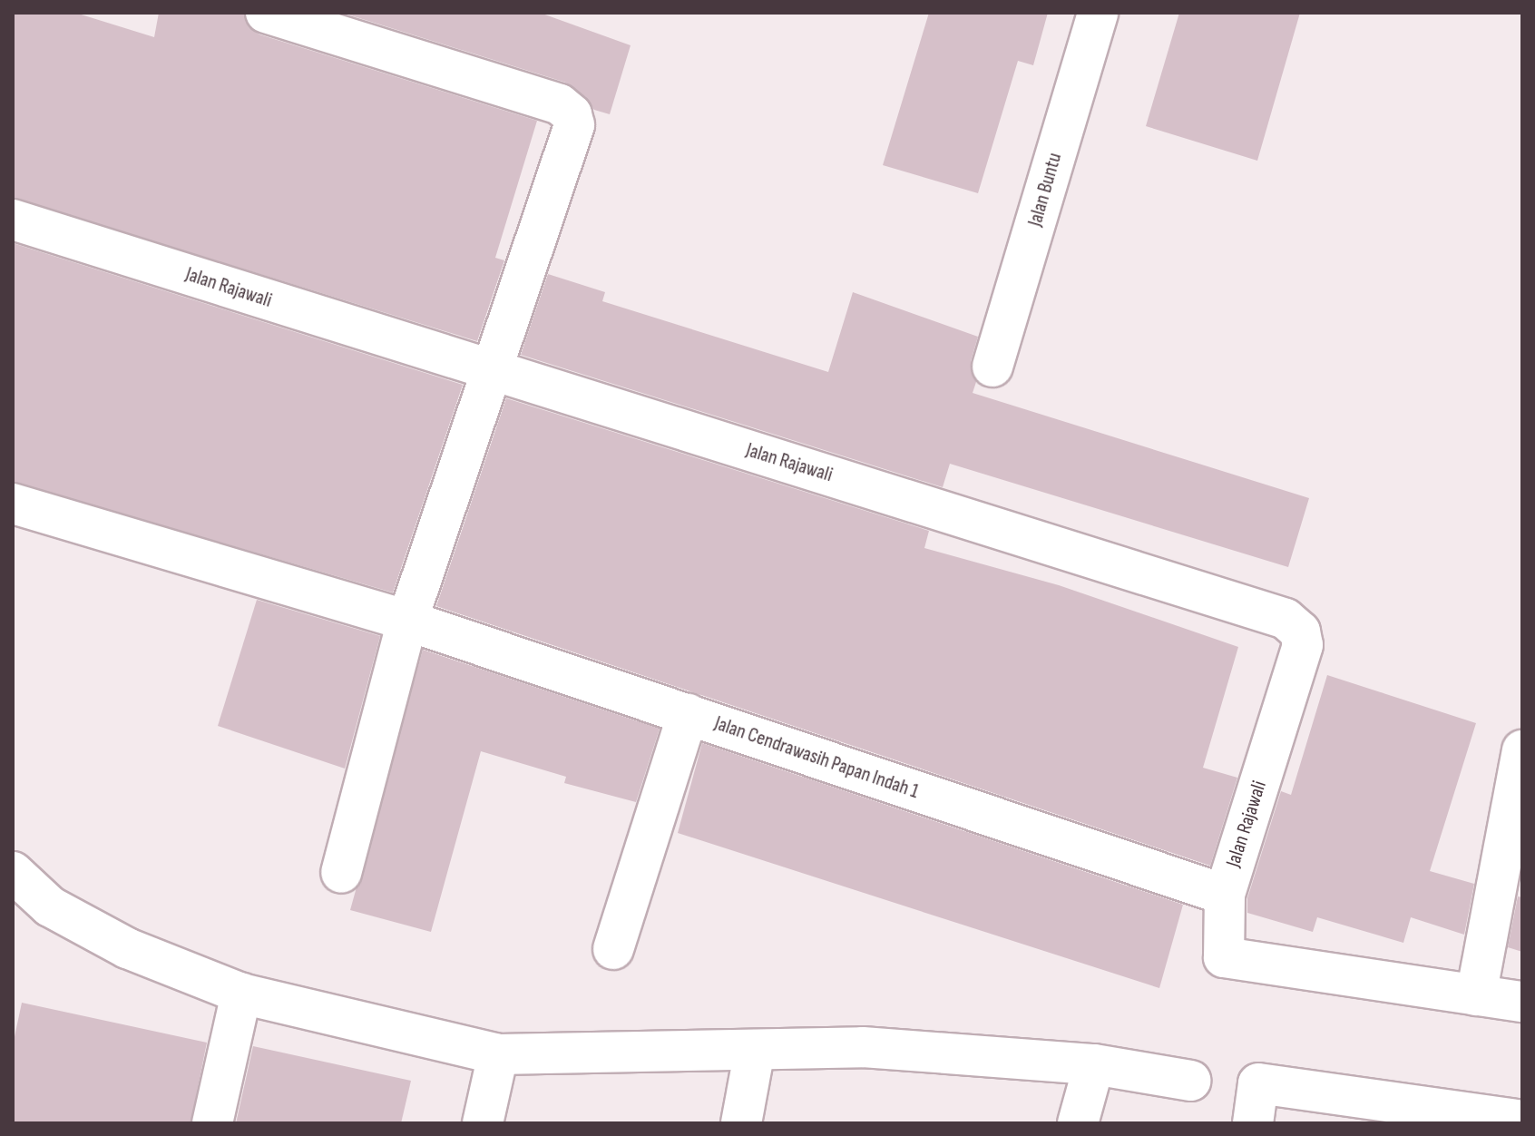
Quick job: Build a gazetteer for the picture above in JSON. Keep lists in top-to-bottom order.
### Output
{
  "streets": {
    "street": ["Jalan Buntu", "Jalan Rajawali", "Jalan Cendrawasih Papan Indah 1"]
  },
  "crossings": [
    ["Jalan Rajawali", "Jalan Cendrawasih Papan Indah 1"]
  ]
}
